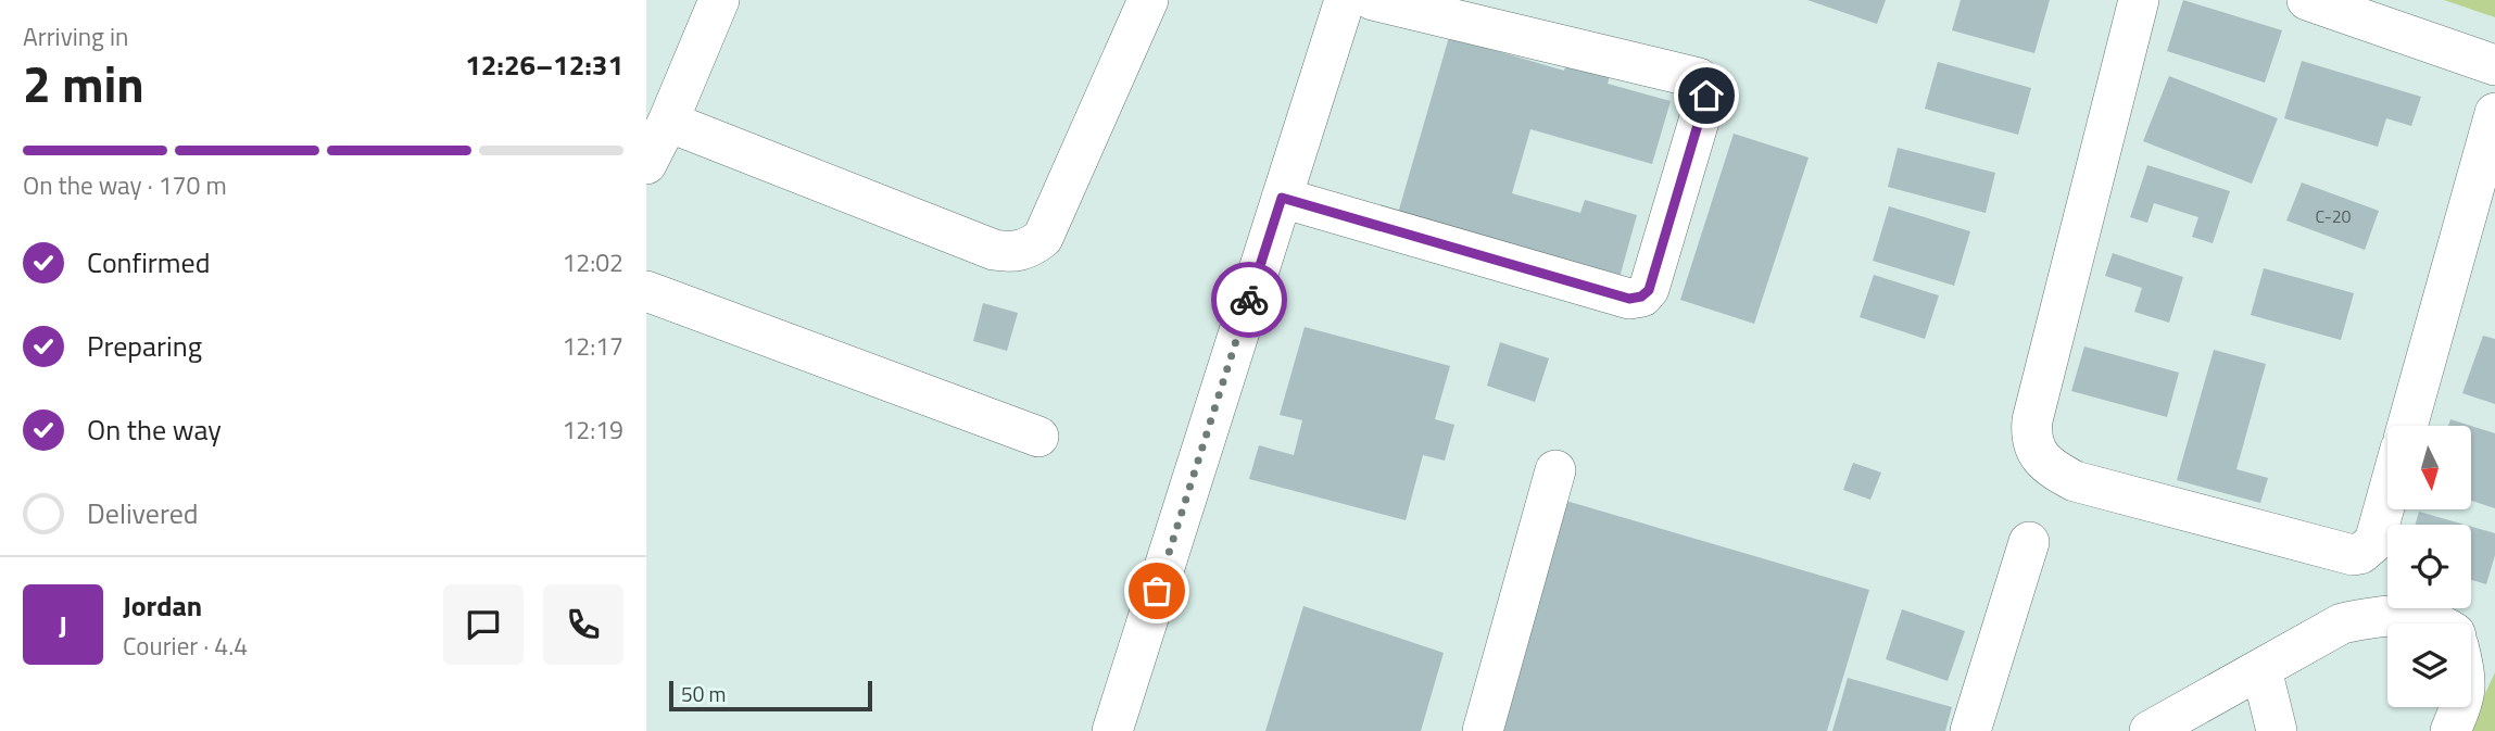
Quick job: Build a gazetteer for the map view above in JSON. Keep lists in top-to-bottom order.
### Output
{
  "house_numbers": ["C-20"],
  "scale_bar": "50 m",
  "north": "bottom",
  "page": {
    "heading": ["2 min", "Arriving in", "12:26–12:31"],
    "panel": ["Jordan", "Courier · 4.4"],
    "bar": "On the way · 170 m",
    "list": [
      ["Confirmed", "12:02"],
      ["Preparing", "12:17"],
      ["On the way", "12:19"],
      "Delivered"
    ],
    "round": "J",
    "scale": "50 m"
  }
}
